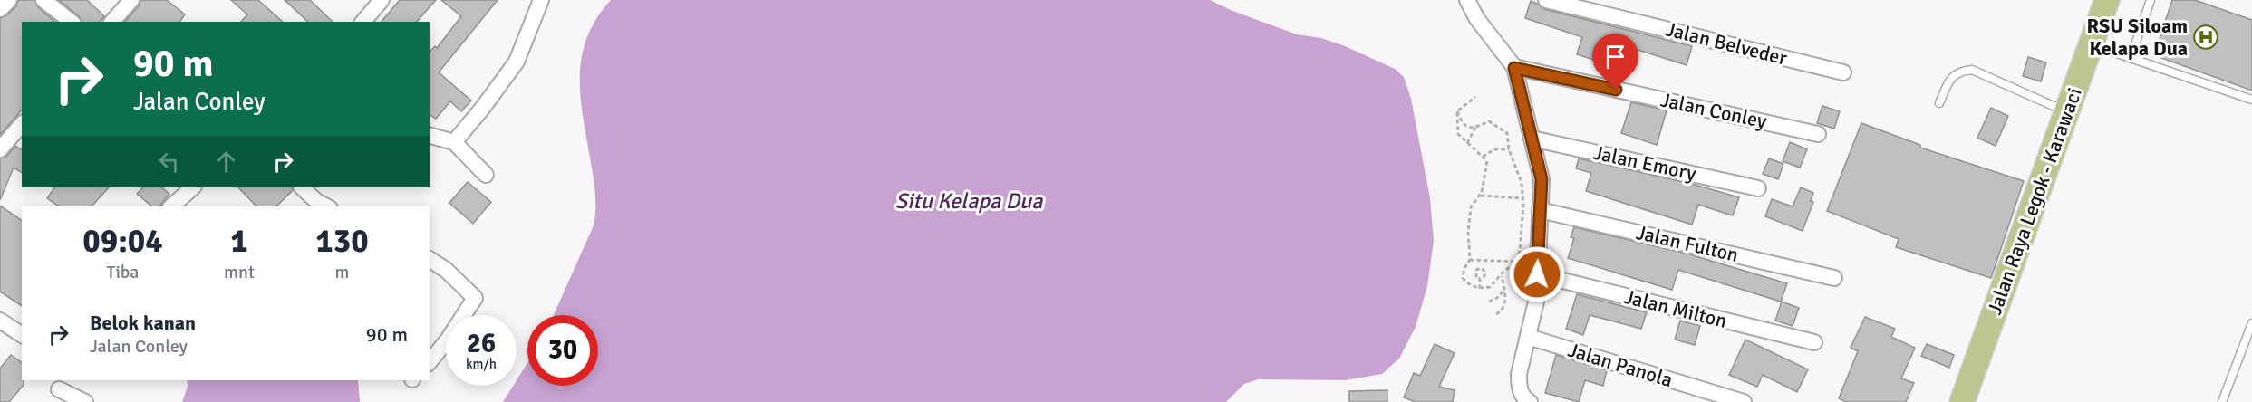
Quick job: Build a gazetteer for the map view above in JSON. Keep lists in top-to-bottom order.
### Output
{
  "streets": {
    "main road": ["Jalan Raya Legok - Karawaci"],
    "street": [
      "Jalan Belveder",
      "Jalan Conley",
      "Jalan Emory",
      "Jalan Fulton",
      "Jalan Milton",
      "Jalan Panola"
    ]
  },
  "water": ["Situ Kelapa Dua"],
  "places": {
    "hospital": ["RSU Siloam Kelapa Dua"]
  },
  "page": {
    "turn": ["90 m", "Jalan Conley"],
    "eta": [
      "09:04",
      "Tiba",
      "1",
      "mnt",
      "130",
      "m"
    ],
    "list": [
      {
        "name": "Belok kanan",
        "note": "Jalan Conley",
        "value": "90 m"
      }
    ],
    "speed": "26 km/h",
    "limit": "30"
  }
}
